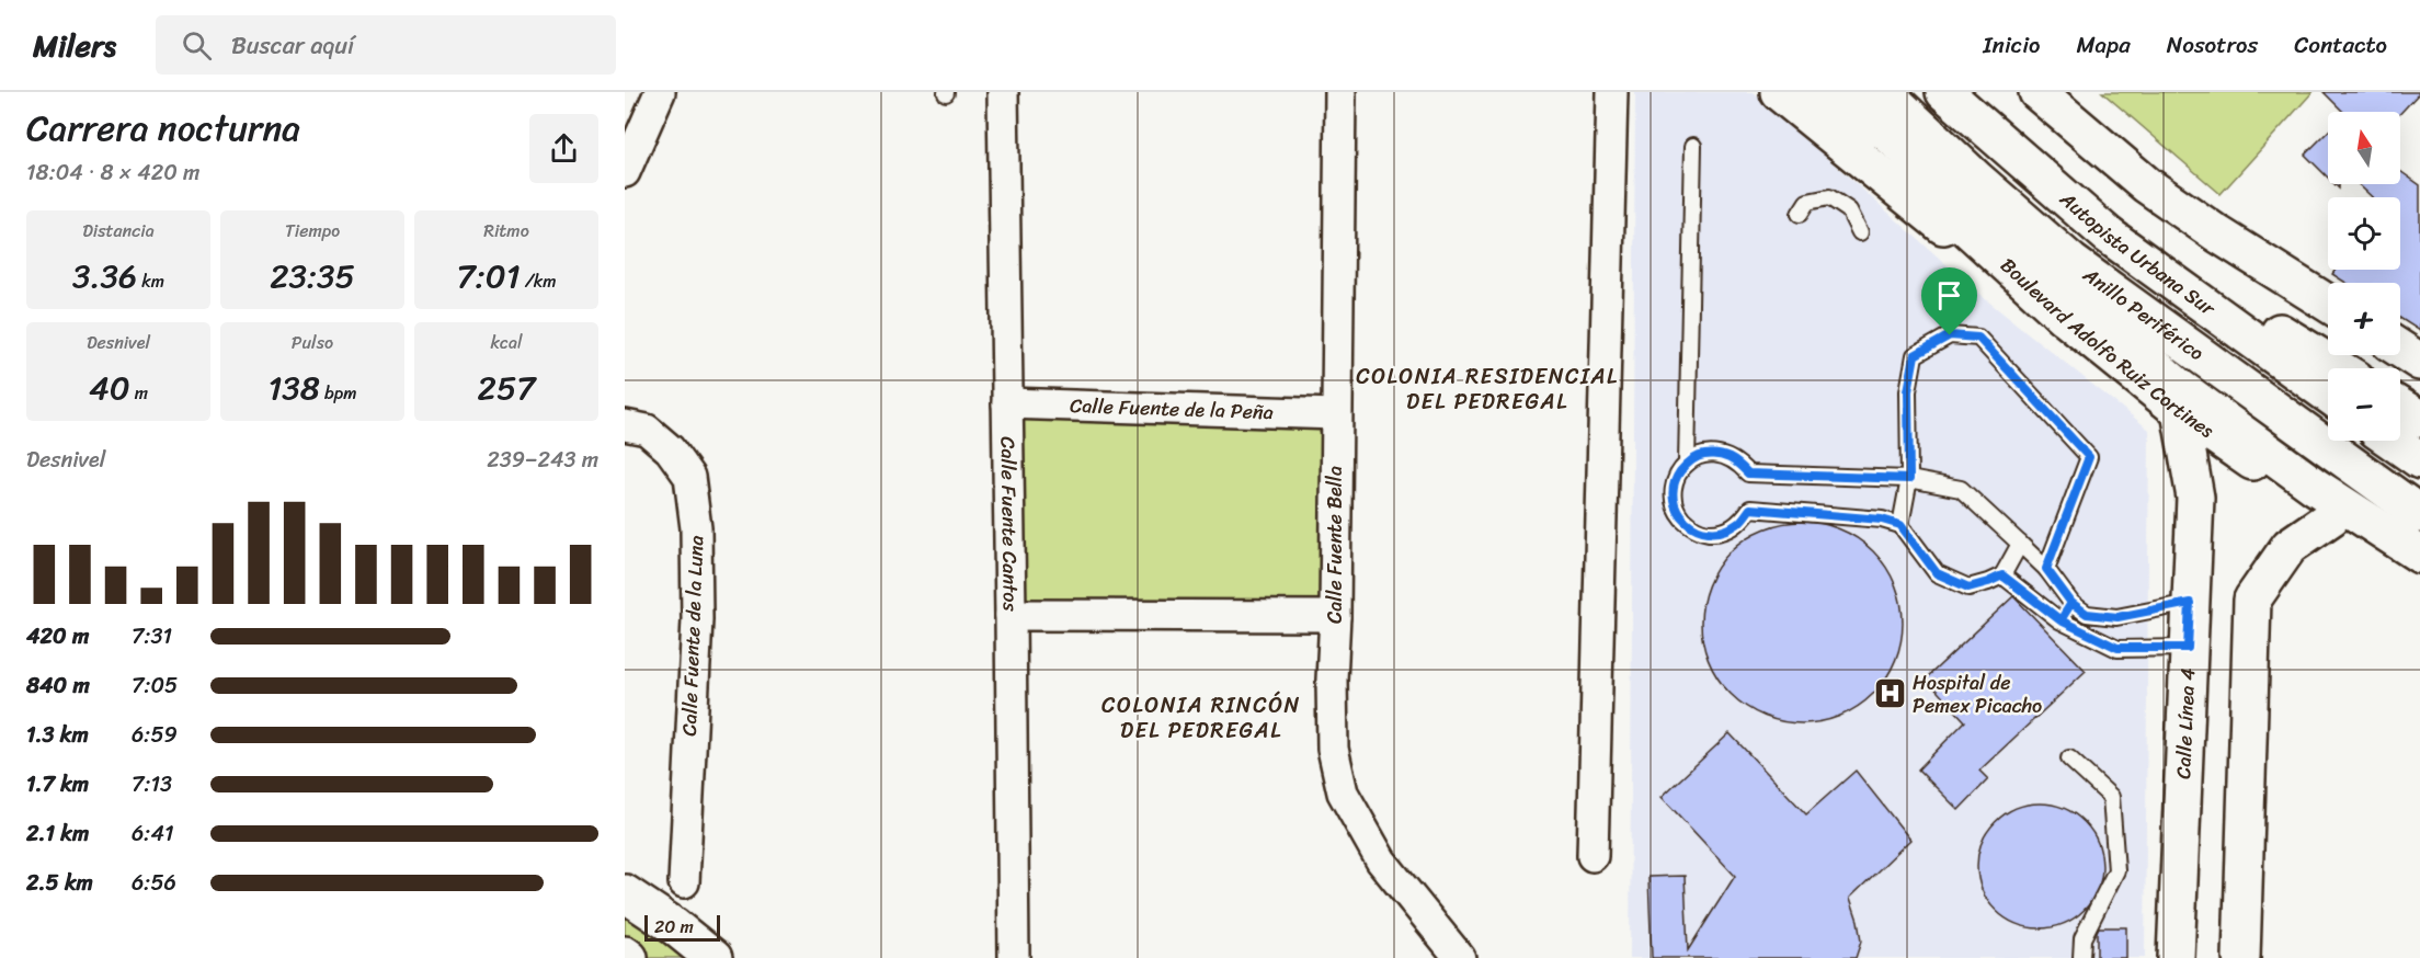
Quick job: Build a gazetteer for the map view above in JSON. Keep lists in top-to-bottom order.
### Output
{
  "streets": {
    "main road": [
      "Autopista Urbana Sur",
      "Anillo Periférico",
      "Boulevard Adolfo Ruiz Cortines",
      "Calle Línea 4"
    ],
    "street": [
      "Calle Fuente de la Peña",
      "Calle Fuente Cantos",
      "Calle Fuente Bella",
      "Calle Fuente de la Luna"
    ]
  },
  "crossings": [
    ["Boulevard Adolfo Ruiz Cortines", "Calle Línea 4"],
    ["Calle Fuente de la Peña", "Calle Fuente Cantos"],
    ["Calle Fuente de la Peña", "Calle Fuente Bella"]
  ],
  "districts": ["COLONIA RESIDENCIAL DEL PEDREGAL", "COLONIA RINCÓN DEL PEDREGAL"],
  "places": {
    "hospital": ["Hospital de Pemex Picacho"]
  },
  "scale_bar": "20 m",
  "north": "top",
  "page": {
    "header": "Milers",
    "search": "Buscar aquí",
    "nav": [
      "Inicio",
      "Mapa",
      "Nosotros",
      "Contacto"
    ],
    "heading": ["Carrera nocturna", "18:04 · 8 × 420 m"],
    "map_buttons": ["+", "−"],
    "stats": [
      ["Distancia", "3.36 km"],
      ["Tiempo", "23:35"],
      ["Ritmo", "7:01 /km"],
      ["Desnivel", "40 m"],
      ["Pulso", "138 bpm"],
      ["kcal", "257"]
    ],
    "chart": ["Desnivel", "239–243 m"],
    "list": [
      {
        "name": "420 m",
        "note": "7:31"
      },
      {
        "name": "840 m",
        "note": "7:05"
      },
      {
        "name": "1.3 km",
        "note": "6:59"
      },
      {
        "name": "1.7 km",
        "note": "7:13"
      },
      {
        "name": "2.1 km",
        "note": "6:41"
      },
      {
        "name": "2.5 km",
        "note": "6:56"
      }
    ],
    "scale": "20 m"
  }
}
